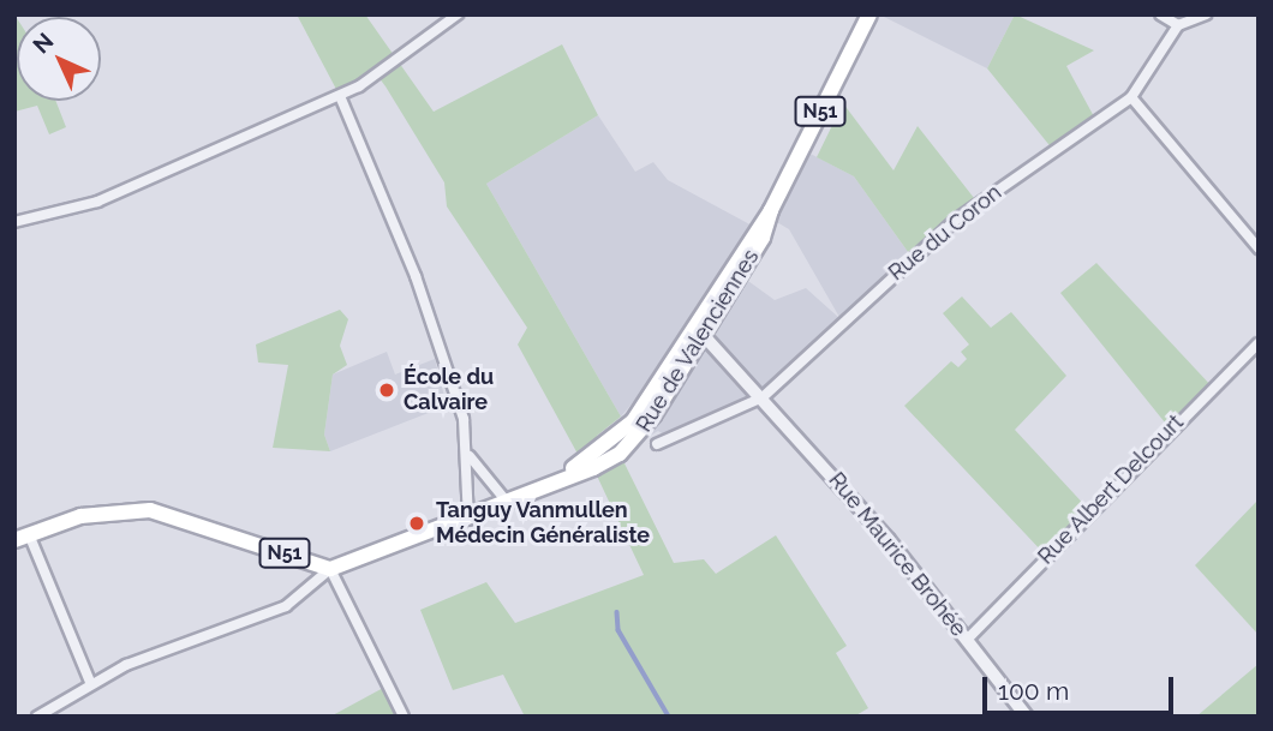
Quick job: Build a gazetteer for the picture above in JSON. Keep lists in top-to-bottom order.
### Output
{
  "streets": {
    "main road": ["N51", "Rue de Valenciennes"],
    "street": ["Rue du Coron", "Rue Albert Delcourt", "Rue Maurice Brohée"]
  },
  "crossings": [
    ["N51", "Rue de Valenciennes"],
    ["Rue du Coron", "Rue Maurice Brohée"],
    ["Rue de Valenciennes", "Rue Maurice Brohée"],
    ["Rue Albert Delcourt", "Rue Maurice Brohée"]
  ],
  "places": ["École du Calvaire", "Tanguy Vanmullen Médecin Généraliste"],
  "scale_bar": "100 m",
  "north": "top left"
}
